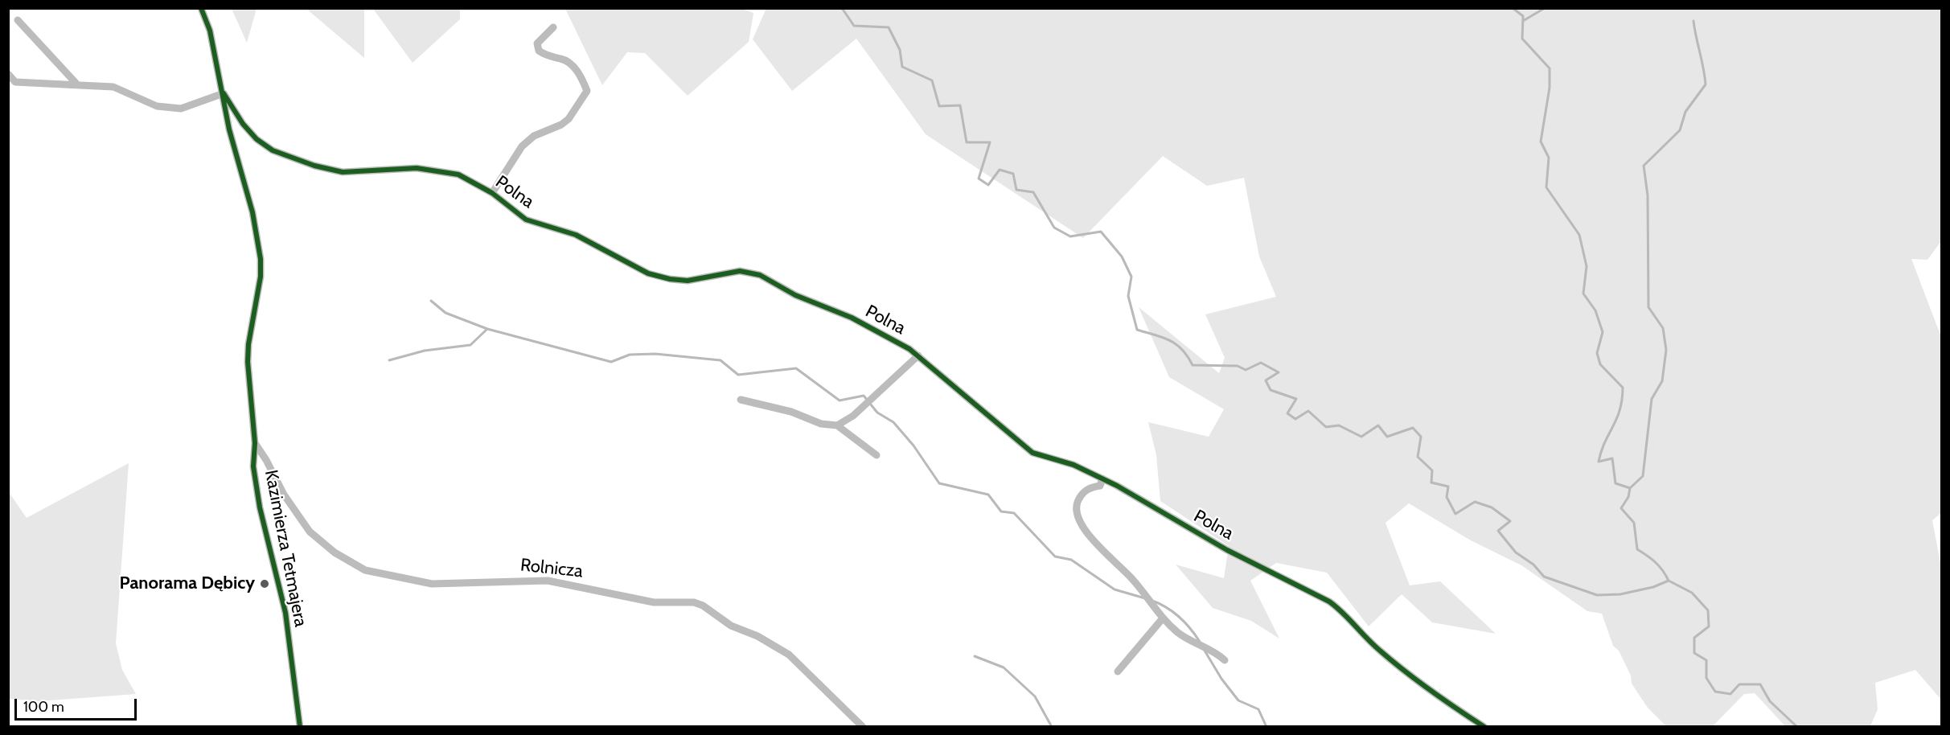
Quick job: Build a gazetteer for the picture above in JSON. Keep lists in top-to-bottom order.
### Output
{
  "streets": {
    "street": ["Polna", "Kazimierza Tetmajera", "Rolnicza"]
  },
  "crossings": [
    ["Polna", "Kazimierza Tetmajera"],
    ["Kazimierza Tetmajera", "Rolnicza"]
  ],
  "places": ["Panorama Dębicy"],
  "scale_bar": "100 m"
}
